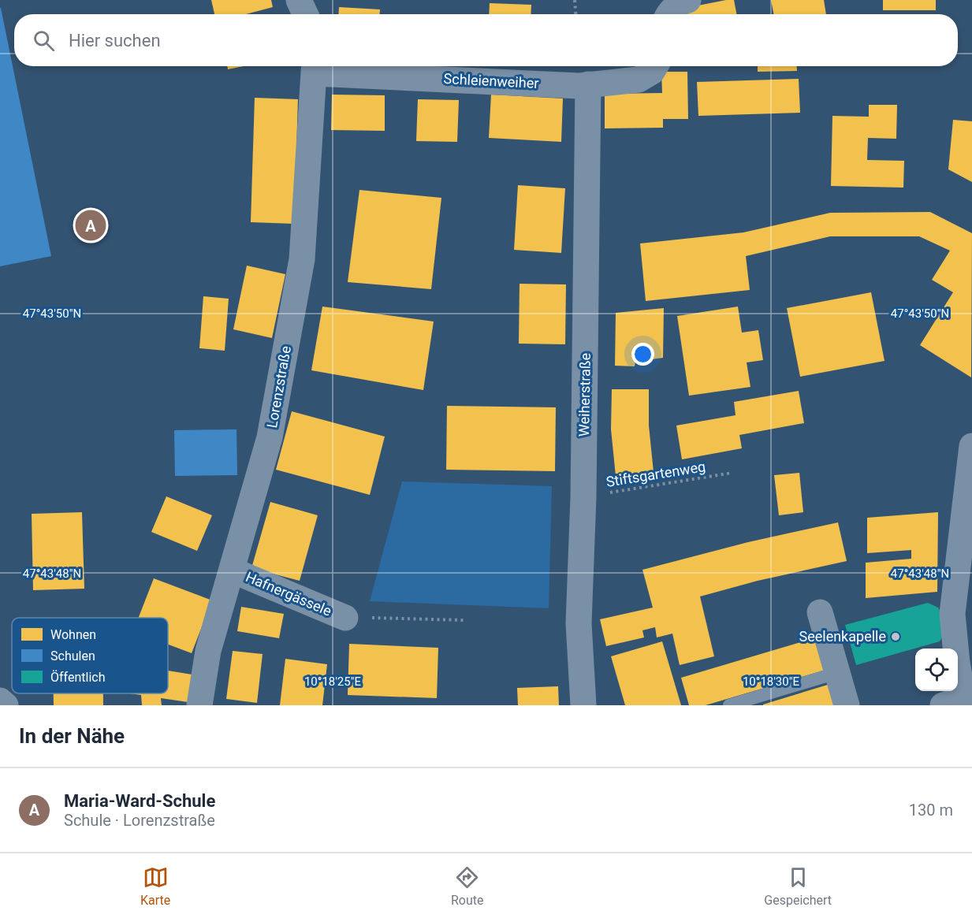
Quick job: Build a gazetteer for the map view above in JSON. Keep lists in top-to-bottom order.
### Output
{
  "streets": {
    "street": [
      "Schleienweiher",
      "Lorenzstraße",
      "Weiherstraße",
      "Hafnergässele"
    ],
    "path": ["Stiftsgartenweg"]
  },
  "crossings": [
    ["Schleienweiher", "Lorenzstraße"],
    ["Schleienweiher", "Weiherstraße"],
    ["Lorenzstraße", "Hafnergässele"],
    ["Weiherstraße", "Stiftsgartenweg"]
  ],
  "places": ["Seelenkapelle"],
  "legend": ["Wohnen", "Schulen", "Öffentlich"],
  "page": {
    "search": "Hier suchen",
    "pins": "A",
    "heading": "In der Nähe",
    "list": [
      {
        "mark": "A",
        "name": "Maria-Ward-Schule",
        "note": "Schule · Lorenzstraße",
        "value": "130 m"
      }
    ],
    "nav": ["Karte", "Route", "Gespeichert"]
  },
  "coordinates": [
    "47°43'50\"N",
    "47°43'48\"N",
    "10°18'25\"E",
    "10°18'30\"E"
  ]
}
